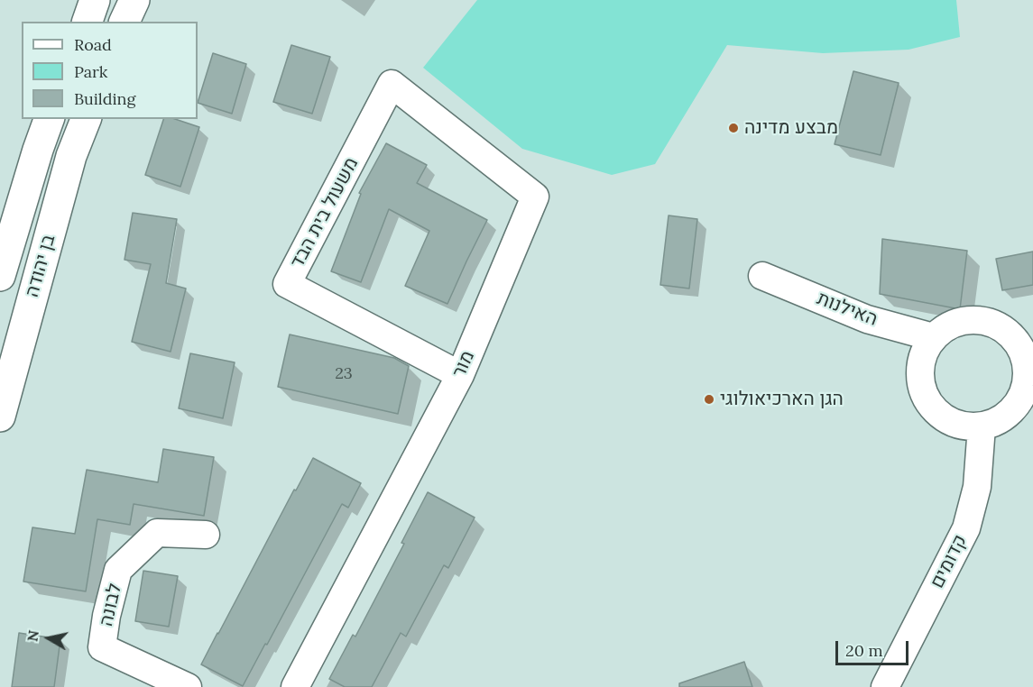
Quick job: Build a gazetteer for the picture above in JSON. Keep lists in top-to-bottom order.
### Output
{
  "streets": {
    "street": [
      "משעול בית הבד",
      "בן יהודה",
      "האילנות",
      "מור",
      "קדומים",
      "לבונה"
    ]
  },
  "crossings": [
    ["משעול בית הבד", "מור"],
    ["האילנות", "קדומים"]
  ],
  "places": ["מבצע מדינה", "הגן הארכיאולוגי"],
  "house_numbers": ["23"],
  "legend": ["Road", "Park", "Building"],
  "scale_bar": "20 m",
  "north": "left"
}
